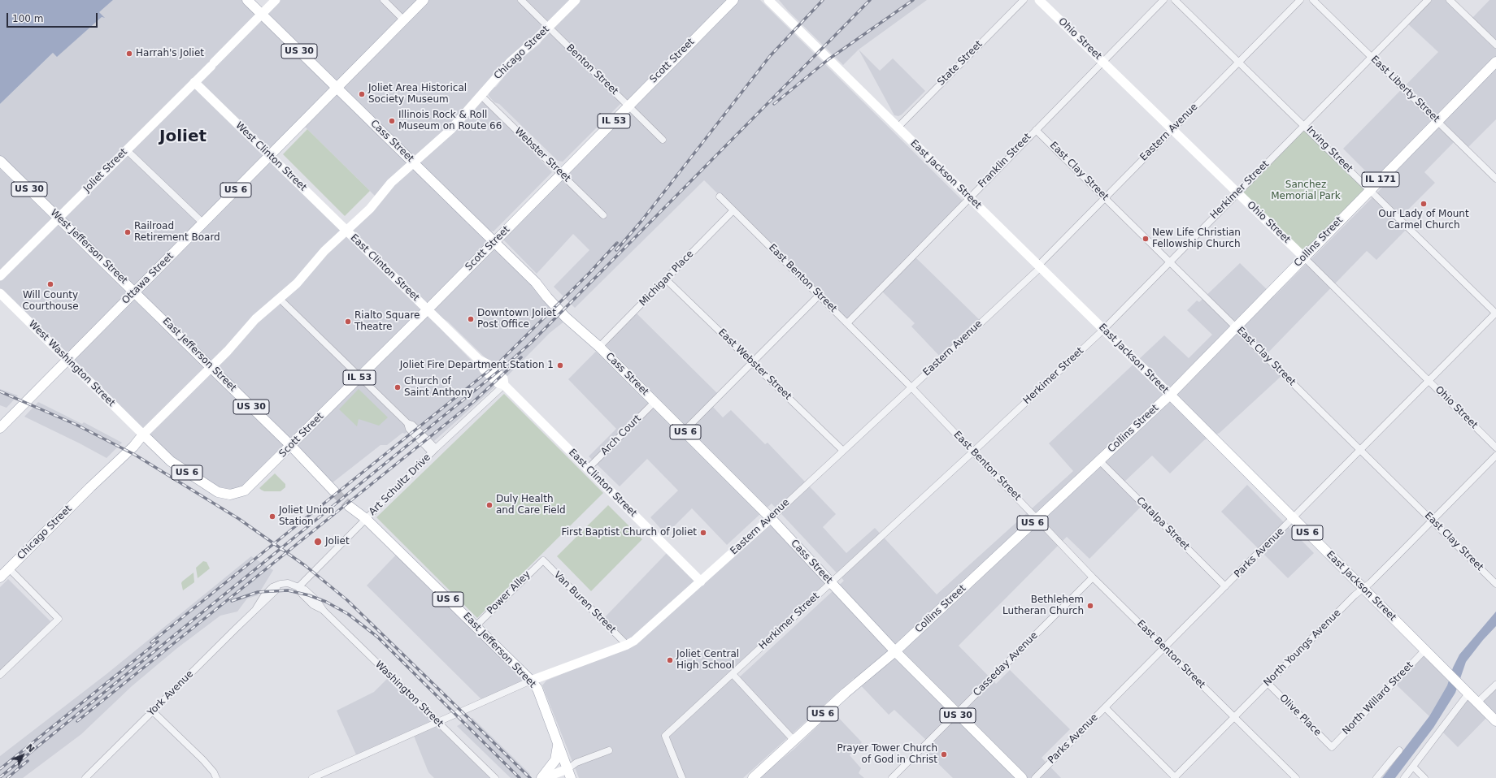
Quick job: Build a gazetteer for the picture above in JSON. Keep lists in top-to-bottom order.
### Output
{
  "streets": {
    "main road": [
      "US 30",
      "Chicago Street",
      "Scott Street",
      "IL 53",
      "Cass Street",
      "East Jackson Street",
      "IL 171",
      "US 6",
      "Collins Street",
      "West Jefferson Street",
      "Ottawa Street",
      "East Jefferson Street"
    ],
    "street": [
      "Ohio Street",
      "State Street",
      "Benton Street",
      "East Liberty Street",
      "Eastern Avenue",
      "Irving Street",
      "Webster Street",
      "West Clinton Street",
      "Franklin Street",
      "Joliet Street",
      "East Clay Street",
      "Herkimer Street",
      "East Clinton Street",
      "Michigan Place",
      "East Benton Street",
      "West Washington Street",
      "East Webster Street",
      "Arch Court",
      "Art Schultz Drive",
      "Catalpa Street",
      "Parks Avenue",
      "Power Alley",
      "Van Buren Street",
      "North Youngs Avenue",
      "Casseday Avenue",
      "York Avenue",
      "Washington Street",
      "North Willard Street",
      "Olive Place"
    ]
  },
  "crossings": [
    ["Ohio Street", "Eastern Avenue"],
    ["Ohio Street", "Franklin Street"],
    ["Ohio Street", "Herkimer Street"],
    ["Ohio Street", "Collins Street"],
    ["Ohio Street", "Parks Avenue"],
    ["Chicago Street", "Scott Street"],
    ["Chicago Street", "Benton Street"],
    ["Chicago Street", "Cass Street"],
    ["Chicago Street", "Webster Street"],
    ["Chicago Street", "West Clinton Street"],
    ["Chicago Street", "East Clinton Street"],
    ["Chicago Street", "East Jefferson Street"],
    ["Chicago Street", "West Washington Street"],
    ["Scott Street", "Benton Street"],
    ["Scott Street", "Cass Street"],
    ["Scott Street", "Webster Street"],
    ["Scott Street", "East Clinton Street"],
    ["Scott Street", "East Jefferson Street"],
    ["Scott Street", "West Washington Street"],
    ["State Street", "East Jackson Street"],
    ["East Liberty Street", "Herkimer Street"],
    ["East Liberty Street", "Collins Street"],
    ["Eastern Avenue", "Cass Street"],
    ["Eastern Avenue", "Irving Street"],
    ["Eastern Avenue", "East Clay Street"],
    ["Eastern Avenue", "East Jackson Street"],
    ["Eastern Avenue", "East Clinton Street"],
    ["Eastern Avenue", "East Benton Street"],
    ["Eastern Avenue", "East Jefferson Street"],
    ["Eastern Avenue", "East Webster Street"],
    ["Eastern Avenue", "Van Buren Street"],
    ["Eastern Avenue", "Washington Street"],
    ["Cass Street", "Joliet Street"],
    ["Cass Street", "Herkimer Street"],
    ["Cass Street", "Collins Street"],
    ["Cass Street", "Ottawa Street"],
    ["Cass Street", "Michigan Place"],
    ["Cass Street", "Arch Court"],
    ["Cass Street", "Casseday Avenue"],
    ["Irving Street", "Herkimer Street"],
    ["Irving Street", "Collins Street"],
    ["Irving Street", "Parks Avenue"],
    ["West Clinton Street", "Joliet Street"],
    ["West Clinton Street", "East Clinton Street"],
    ["West Clinton Street", "Ottawa Street"],
    ["Franklin Street", "East Clay Street"],
    ["Franklin Street", "East Jackson Street"],
    ["Franklin Street", "East Benton Street"],
    ["Joliet Street", "West Jefferson Street"],
    ["East Clay Street", "Herkimer Street"],
    ["East Clay Street", "Collins Street"],
    ["East Clay Street", "Parks Avenue"],
    ["East Clay Street", "North Youngs Avenue"],
    ["East Jackson Street", "Herkimer Street"],
    ["East Jackson Street", "Collins Street"],
    ["East Jackson Street", "Parks Avenue"],
    ["East Jackson Street", "North Youngs Avenue"],
    ["East Jackson Street", "North Willard Street"],
    ["Herkimer Street", "East Benton Street"],
    ["Collins Street", "East Benton Street"],
    ["Collins Street", "Catalpa Street"],
    ["West Jefferson Street", "Ottawa Street"],
    ["West Jefferson Street", "East Jefferson Street"],
    ["East Clinton Street", "Arch Court"],
    ["East Clinton Street", "Art Schultz Drive"],
    ["Ottawa Street", "East Jefferson Street"],
    ["Ottawa Street", "West Washington Street"],
    ["Michigan Place", "East Benton Street"],
    ["Michigan Place", "East Webster Street"],
    ["East Benton Street", "Parks Avenue"],
    ["East Benton Street", "North Youngs Avenue"],
    ["East Benton Street", "Casseday Avenue"],
    ["East Jefferson Street", "Art Schultz Drive"],
    ["East Jefferson Street", "Power Alley"],
    ["Art Schultz Drive", "York Avenue"],
    ["Art Schultz Drive", "Washington Street"],
    ["Catalpa Street", "Parks Avenue"],
    ["Power Alley", "Van Buren Street"],
    ["North Youngs Avenue", "Olive Place"],
    ["York Avenue", "Washington Street"],
    ["North Willard Street", "Olive Place"]
  ],
  "districts": ["Joliet"],
  "parks": ["Sanchez Memorial Park"],
  "places": [
    "Harrah's Joliet",
    "Joliet Area Historical Society Museum",
    "Illinois Rock & Roll Museum on Route 66",
    "Our Lady of Mount Carmel Church",
    "Railroad Retirement Board",
    "New Life Christian Fellowship Church",
    "Will County Courthouse",
    "Downtown Joliet Post Office",
    "Rialto Square Theatre",
    "Joliet Fire Department Station 1",
    "Church of Saint Anthony",
    "Duly Health and Care Field",
    "Joliet Union Station",
    "First Baptist Church of Joliet",
    "Joliet",
    "Bethlehem Lutheran Church",
    "Joliet Central High School",
    "Prayer Tower Church of God in Christ"
  ],
  "scale_bar": "100 m",
  "north": "top right"
}
